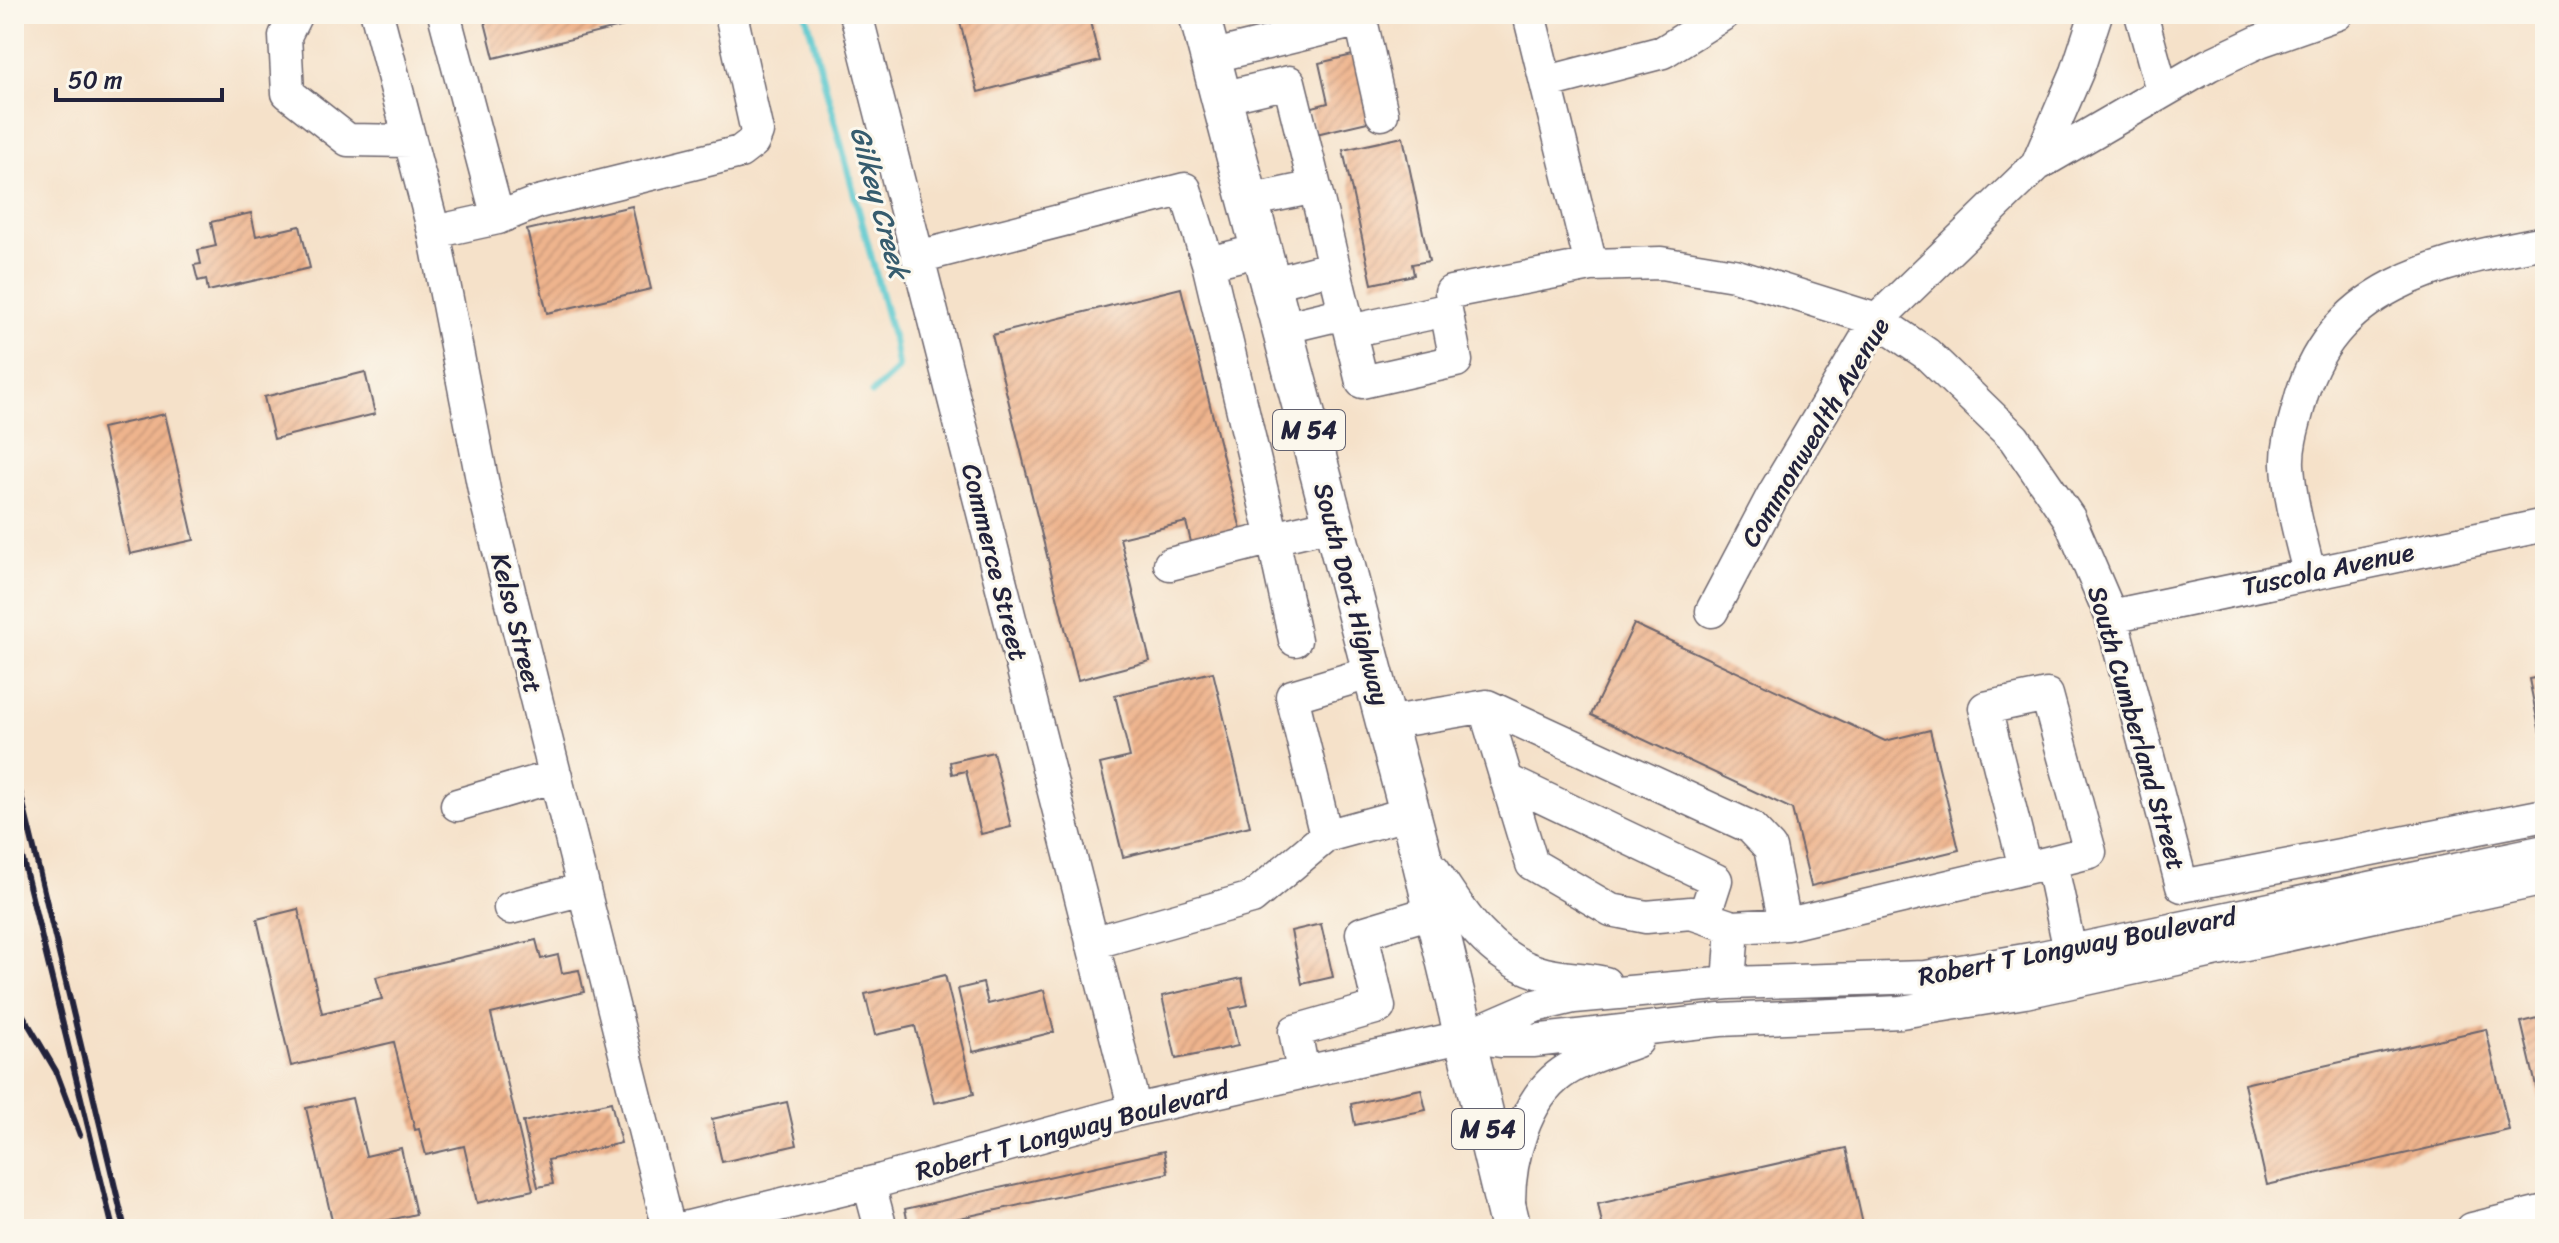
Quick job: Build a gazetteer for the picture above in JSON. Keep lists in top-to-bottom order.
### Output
{
  "streets": {
    "main road": ["M 54", "South Dort Highway"],
    "street": [
      "Commonwealth Avenue",
      "Commerce Street",
      "Tuscola Avenue",
      "Kelso Street",
      "South Cumberland Street",
      "Robert T Longway Boulevard"
    ]
  },
  "crossings": [
    ["M 54", "South Dort Highway"],
    ["M 54", "Robert T Longway Boulevard"],
    ["Commonwealth Avenue", "South Cumberland Street"],
    ["Commerce Street", "Robert T Longway Boulevard"],
    ["Tuscola Avenue", "South Cumberland Street"],
    ["South Dort Highway", "Robert T Longway Boulevard"]
  ],
  "water": ["Gilkey Creek"],
  "scale_bar": "50 m"
}
